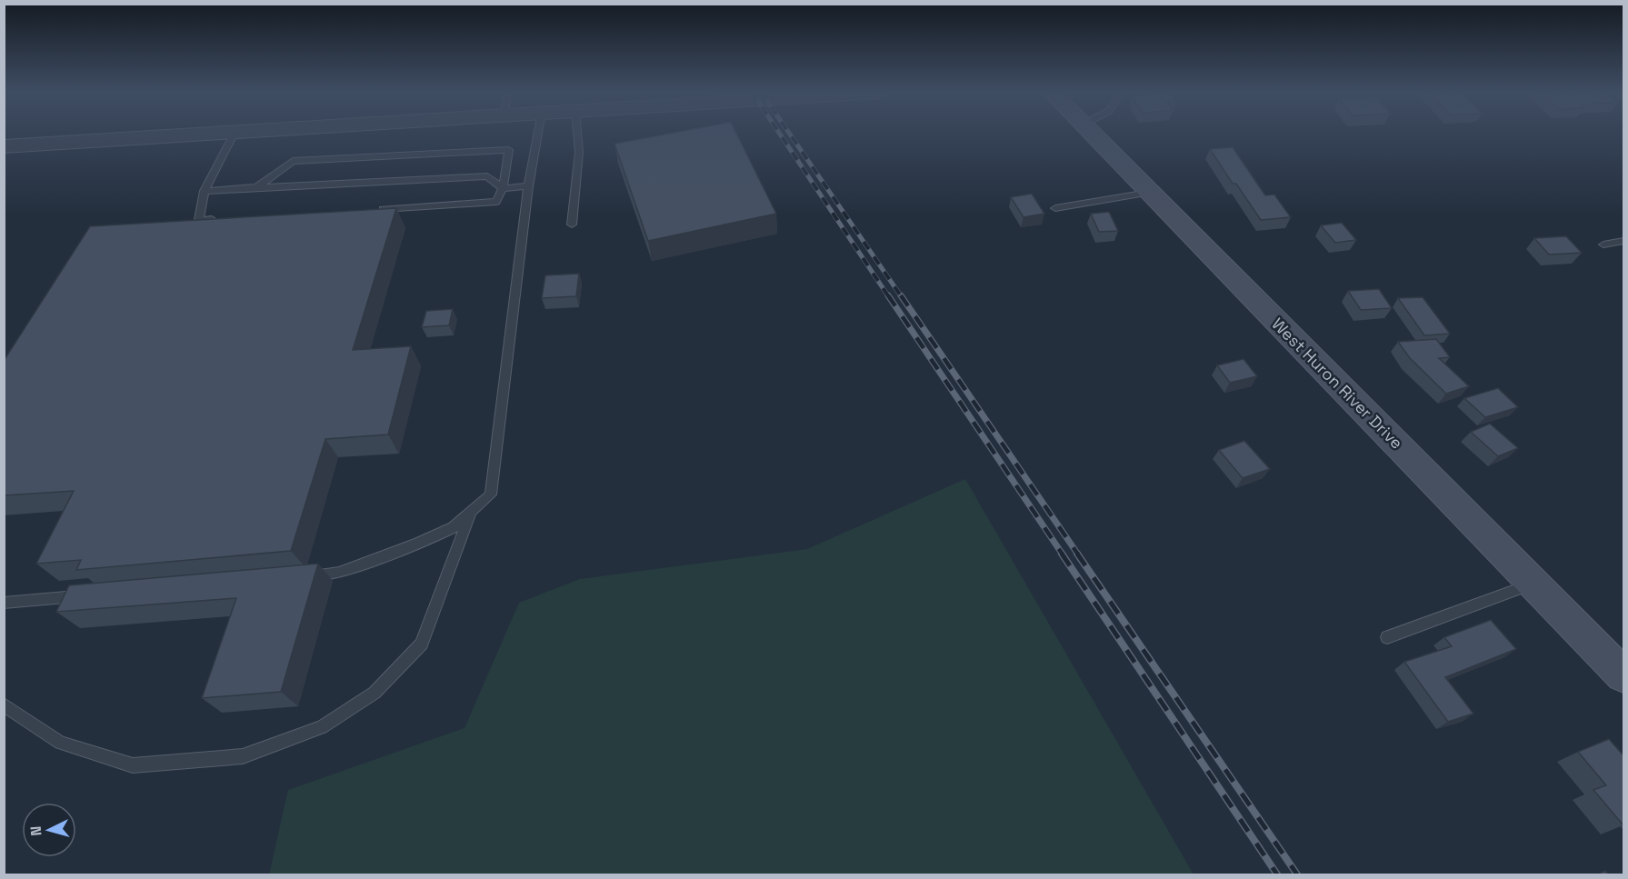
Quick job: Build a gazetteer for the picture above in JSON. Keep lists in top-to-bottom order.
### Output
{
  "streets": {
    "main road": ["West Huron River Drive"]
  },
  "north": "left"
}
